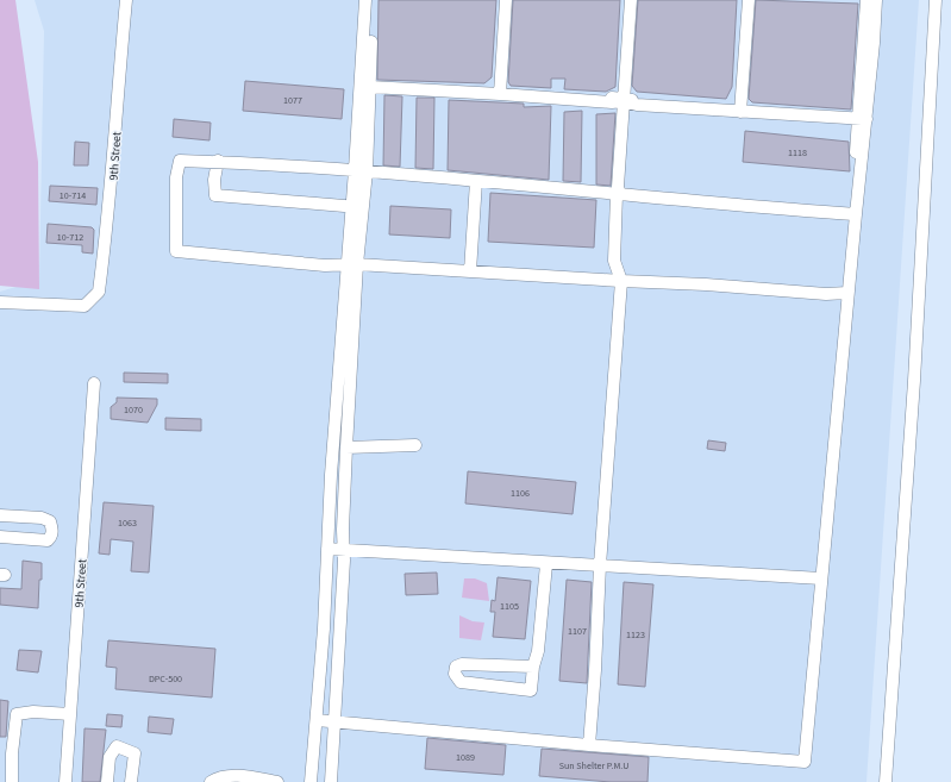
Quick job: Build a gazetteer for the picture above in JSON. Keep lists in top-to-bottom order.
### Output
{
  "streets": {
    "street": ["9th Street"]
  },
  "house_numbers": [
    "1077",
    "1118",
    "10-714",
    "10-712",
    "1070",
    "1106",
    "1063",
    "1105",
    "1107",
    "1123",
    "DPC-500",
    "1089",
    "Sun Shelter P.M.U"
  ]
}
